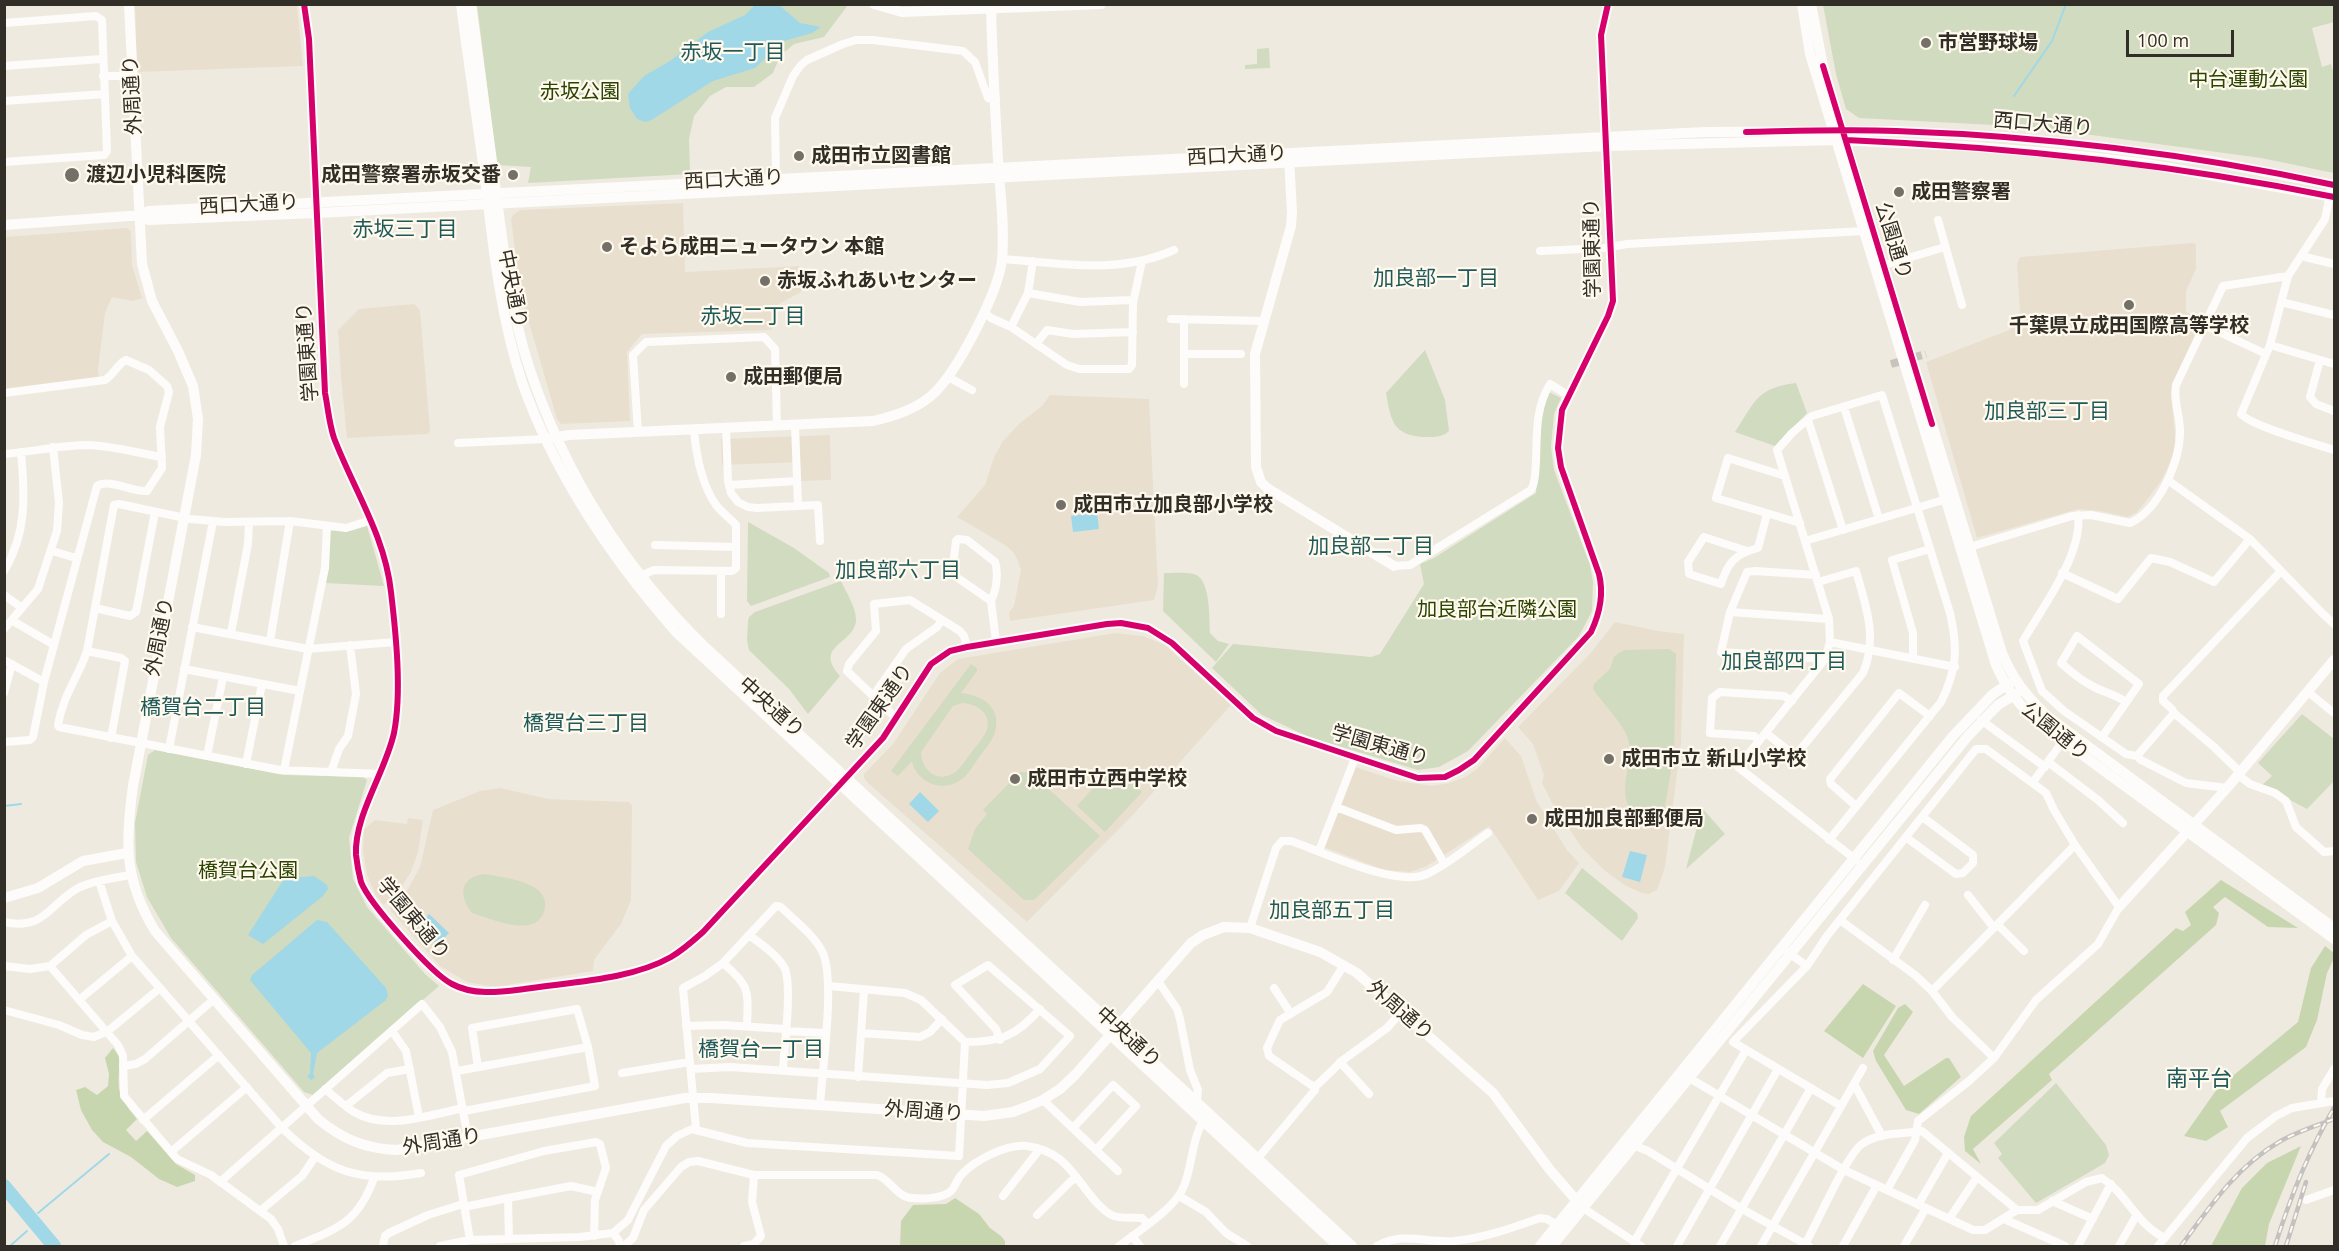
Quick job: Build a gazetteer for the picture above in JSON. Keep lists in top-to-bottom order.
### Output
{
  "streets": {
    "street": [
      "外周通り",
      "西口大通り",
      "公園通り",
      "学園東通り",
      "中央通り"
    ]
  },
  "crossings": [
    ["外周通り", "西口大通り"],
    ["外周通り", "中央通り"],
    ["西口大通り", "公園通り"],
    ["西口大通り", "学園東通り"],
    ["西口大通り", "中央通り"],
    ["学園東通り", "中央通り"]
  ],
  "districts": [
    "赤坂一丁目",
    "赤坂三丁目",
    "加良部一丁目",
    "赤坂二丁目",
    "加良部三丁目",
    "加良部二丁目",
    "加良部六丁目",
    "加良部四丁目",
    "橋賀台二丁目",
    "橋賀台三丁目",
    "加良部五丁目",
    "橋賀台一丁目",
    "南平台"
  ],
  "parks": [
    "中台運動公園",
    "赤坂公園",
    "加良部台近隣公園",
    "橋賀台公園"
  ],
  "places": [
    "市営野球場",
    "成田市立図書館",
    "渡辺小児科医院",
    "成田警察署赤坂交番",
    "成田警察署",
    "そよら成田ニュータウン 本館",
    "赤坂ふれあいセンター",
    "千葉県立成田国際高等学校",
    "成田郵便局",
    "成田市立加良部小学校",
    "成田市立 新山小学校",
    "成田市立西中学校",
    "成田加良部郵便局"
  ],
  "scale_bar": "100 m"
}
